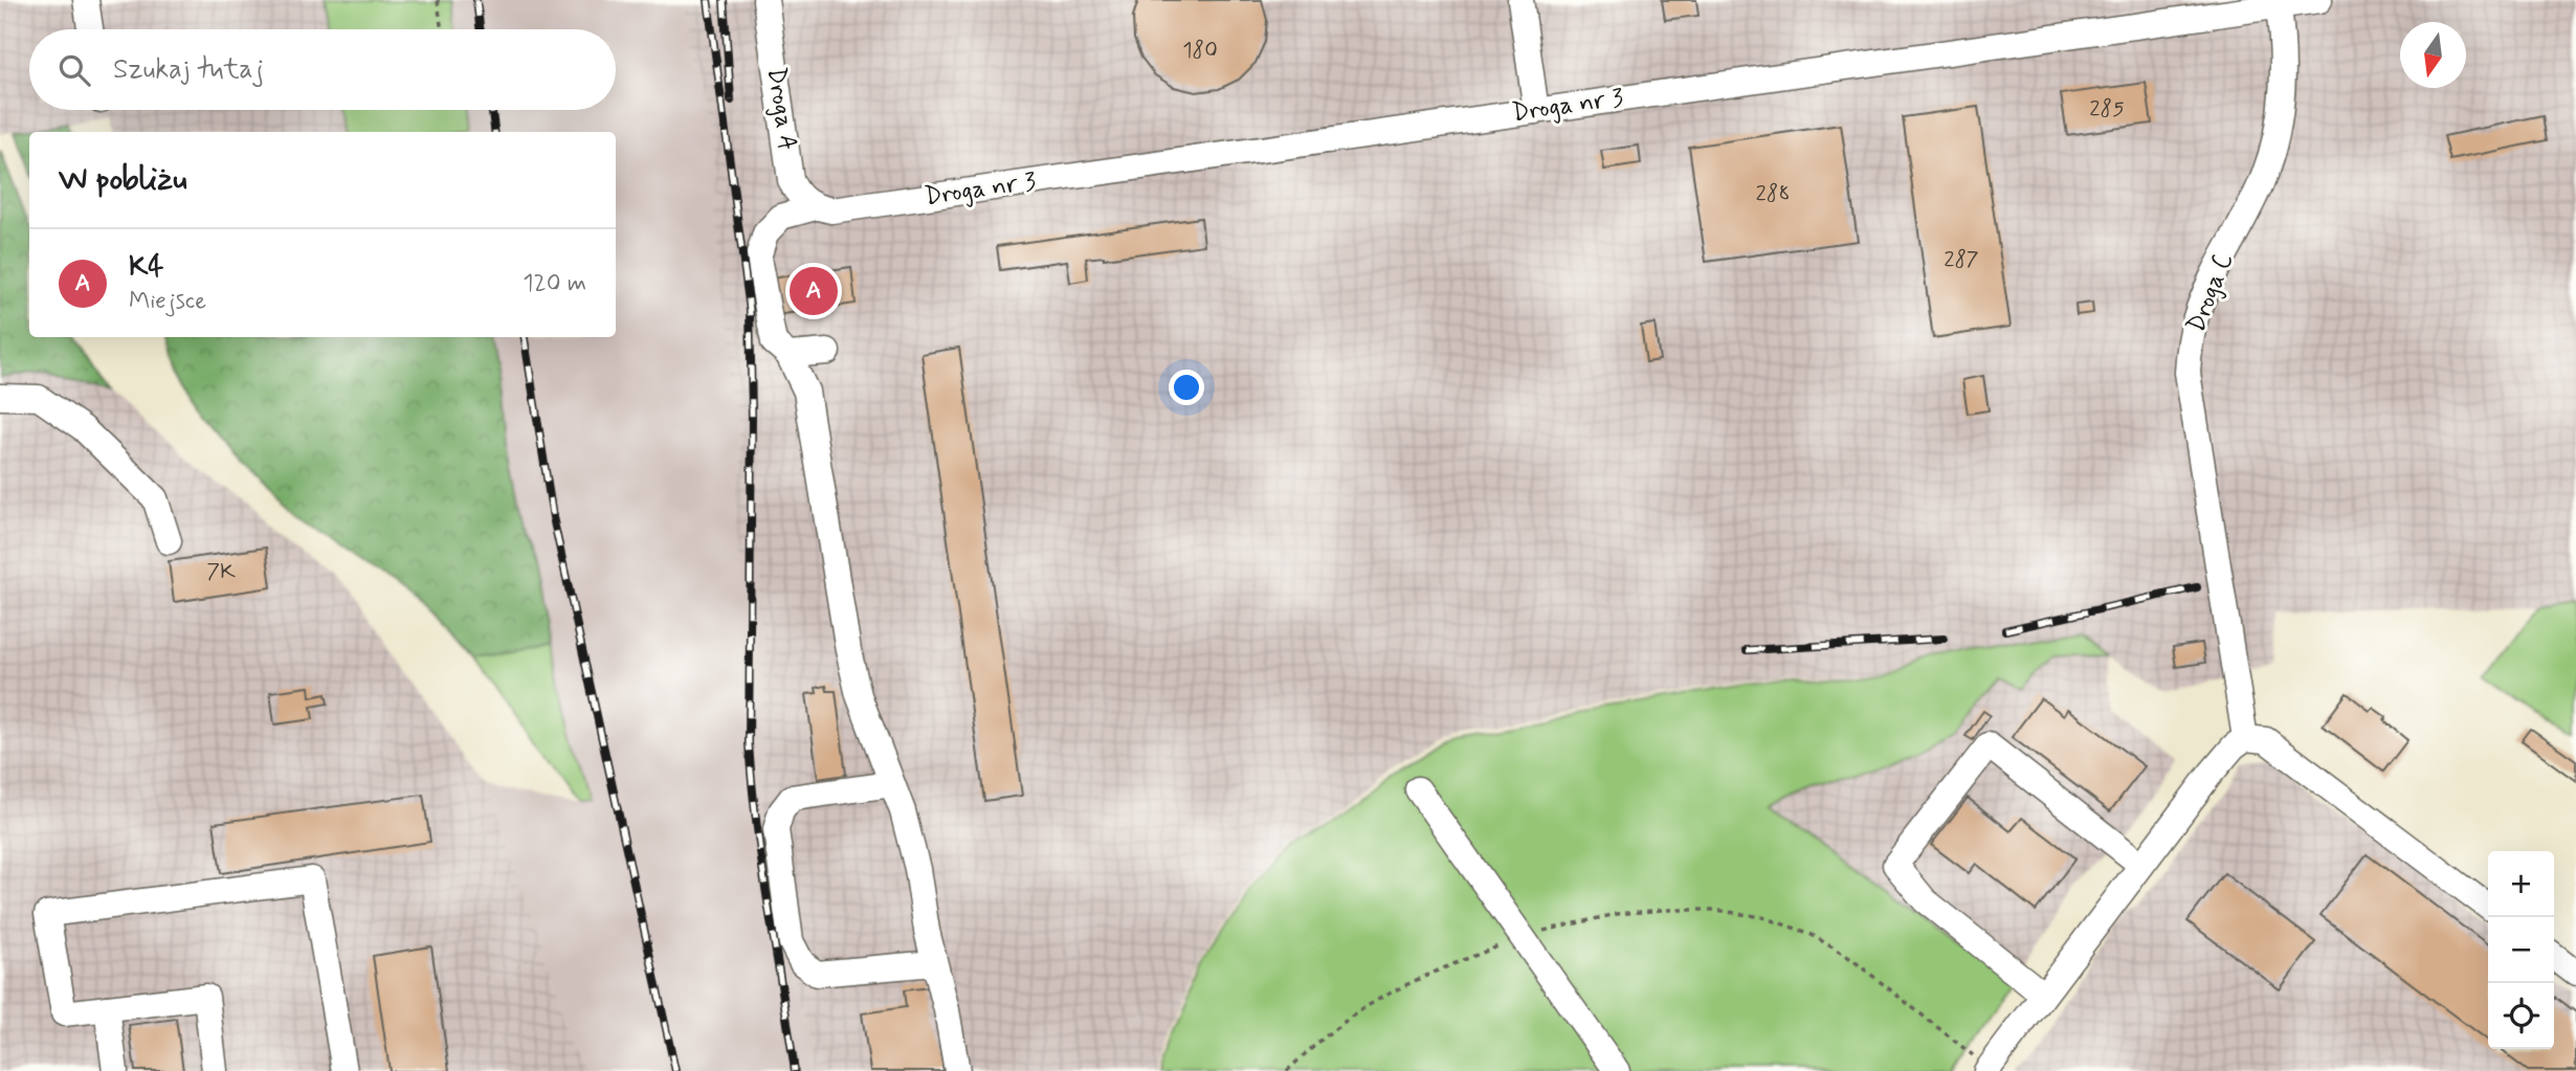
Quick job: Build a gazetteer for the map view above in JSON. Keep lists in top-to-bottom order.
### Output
{
  "streets": {
    "street": ["Droga nr 3", "Droga A", "Droga C"]
  },
  "crossings": [
    ["Droga nr 3", "Droga A"],
    ["Droga nr 3", "Droga C"]
  ],
  "house_numbers": [
    "180",
    "285",
    "288",
    "287",
    "7K"
  ],
  "north": "bottom",
  "page": {
    "search": "Szukaj tutaj",
    "heading": "W pobliżu",
    "list": [
      {
        "mark": "A",
        "name": "K4",
        "note": "Miejsce",
        "value": "120 m"
      }
    ],
    "pins": "A",
    "map_buttons": ["+", "−"]
  }
}
